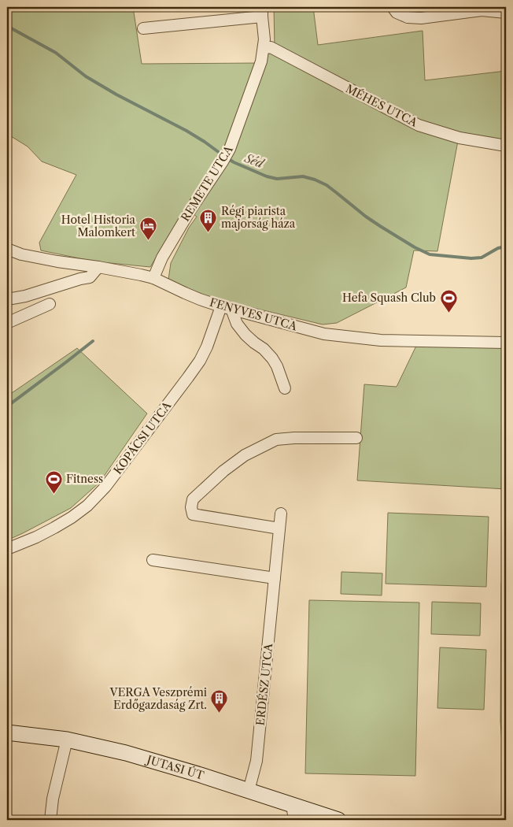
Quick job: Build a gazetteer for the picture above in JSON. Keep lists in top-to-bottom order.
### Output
{
  "streets": {
    "street": [
      "MÉHES UTCA",
      "REMETE UTCA",
      "FENYVES UTCA",
      "KOPÁCSI UTCA",
      "ERDÉSZ UTCA",
      "JUTASI ÚT"
    ]
  },
  "crossings": [
    ["MÉHES UTCA", "REMETE UTCA"],
    ["REMETE UTCA", "FENYVES UTCA"],
    ["FENYVES UTCA", "KOPÁCSI UTCA"],
    ["ERDÉSZ UTCA", "JUTASI ÚT"]
  ],
  "water": ["Séd"],
  "places": {
    "building": ["Régi piarista majorság háza", "VERGA Veszprémi Erdőgazdaság Zrt."],
    "hotel": ["Hotel Historia Malomkert"],
    "sports": ["Hefa Squash Club", "Fitness"]
  }
}
